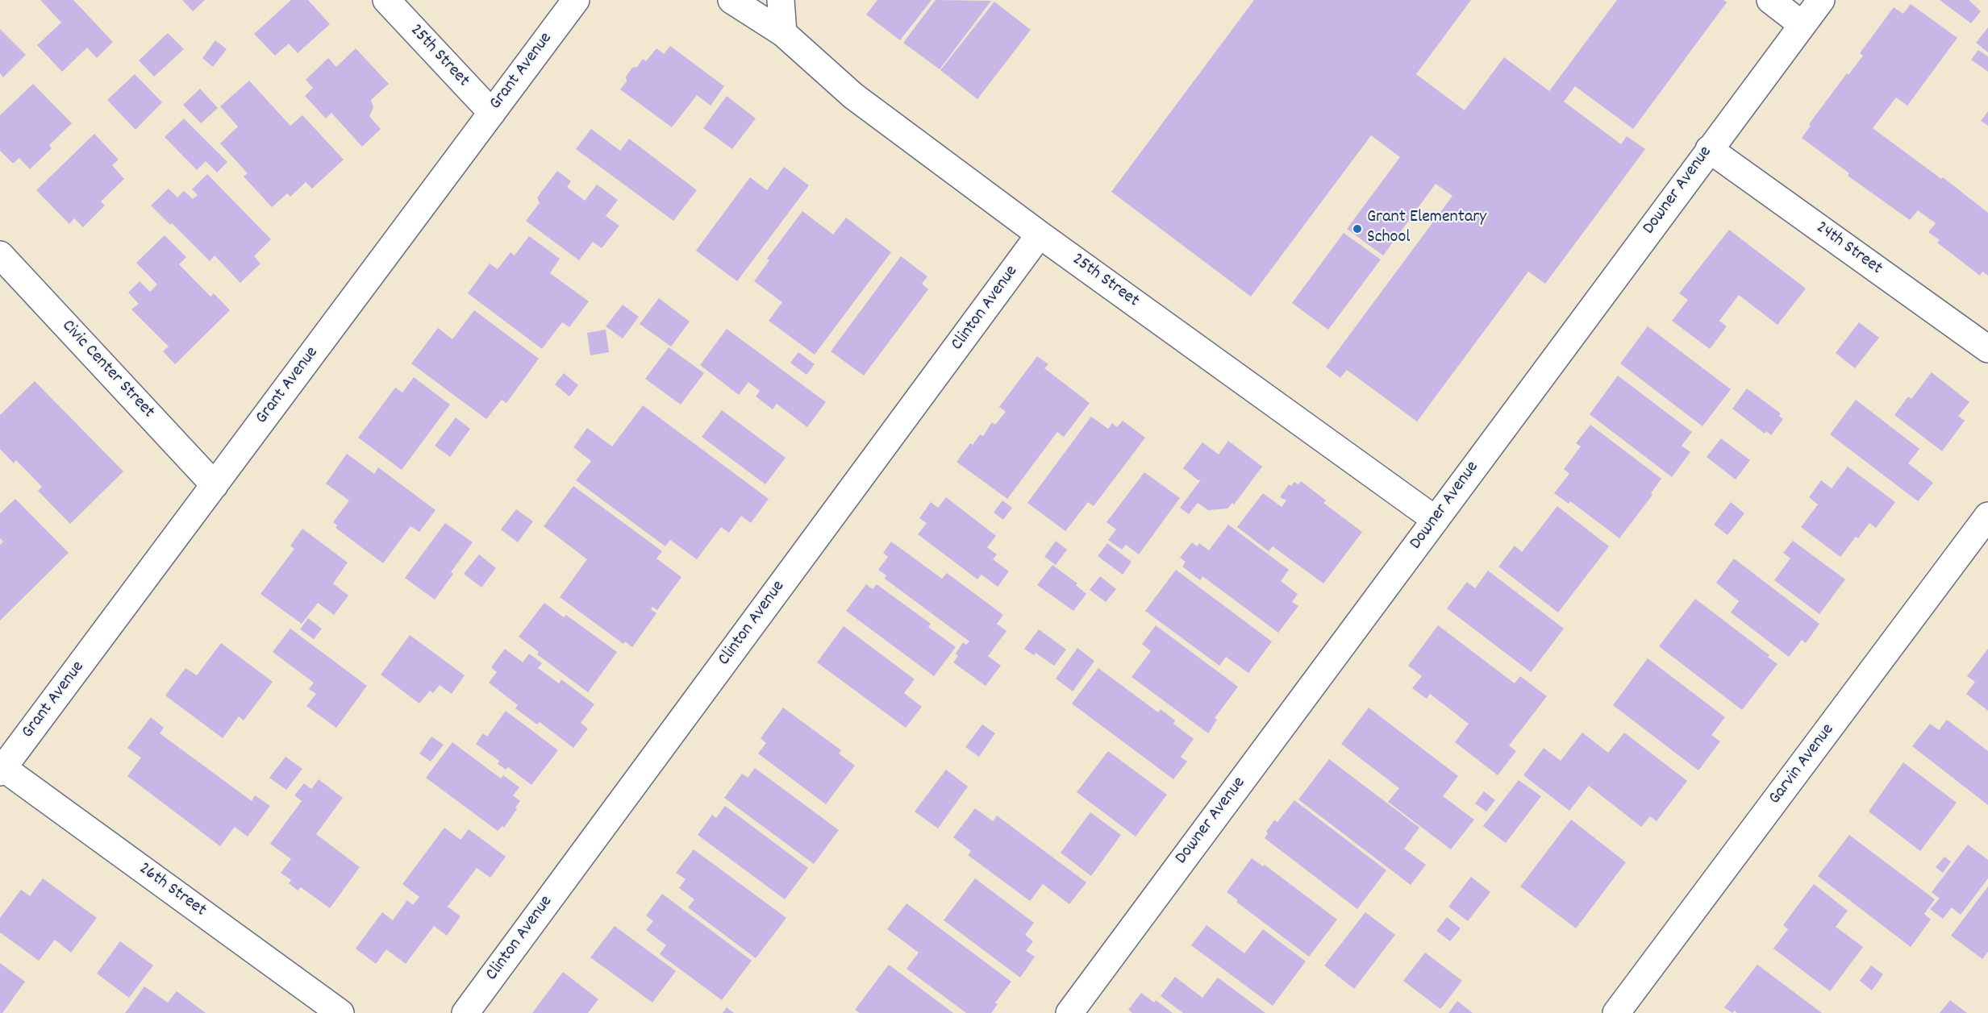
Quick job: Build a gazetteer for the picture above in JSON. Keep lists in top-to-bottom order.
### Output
{
  "streets": {
    "street": [
      "25th Street",
      "Grant Avenue",
      "Downer Avenue",
      "24th Street",
      "Clinton Avenue",
      "Civic Center Street",
      "Garvin Avenue",
      "26th Street"
    ]
  },
  "crossings": [
    ["25th Street", "Grant Avenue"],
    ["25th Street", "Downer Avenue"],
    ["25th Street", "Clinton Avenue"],
    ["Grant Avenue", "Civic Center Street"],
    ["Grant Avenue", "26th Street"],
    ["Downer Avenue", "24th Street"]
  ],
  "places": ["Grant Elementary School"]
}
